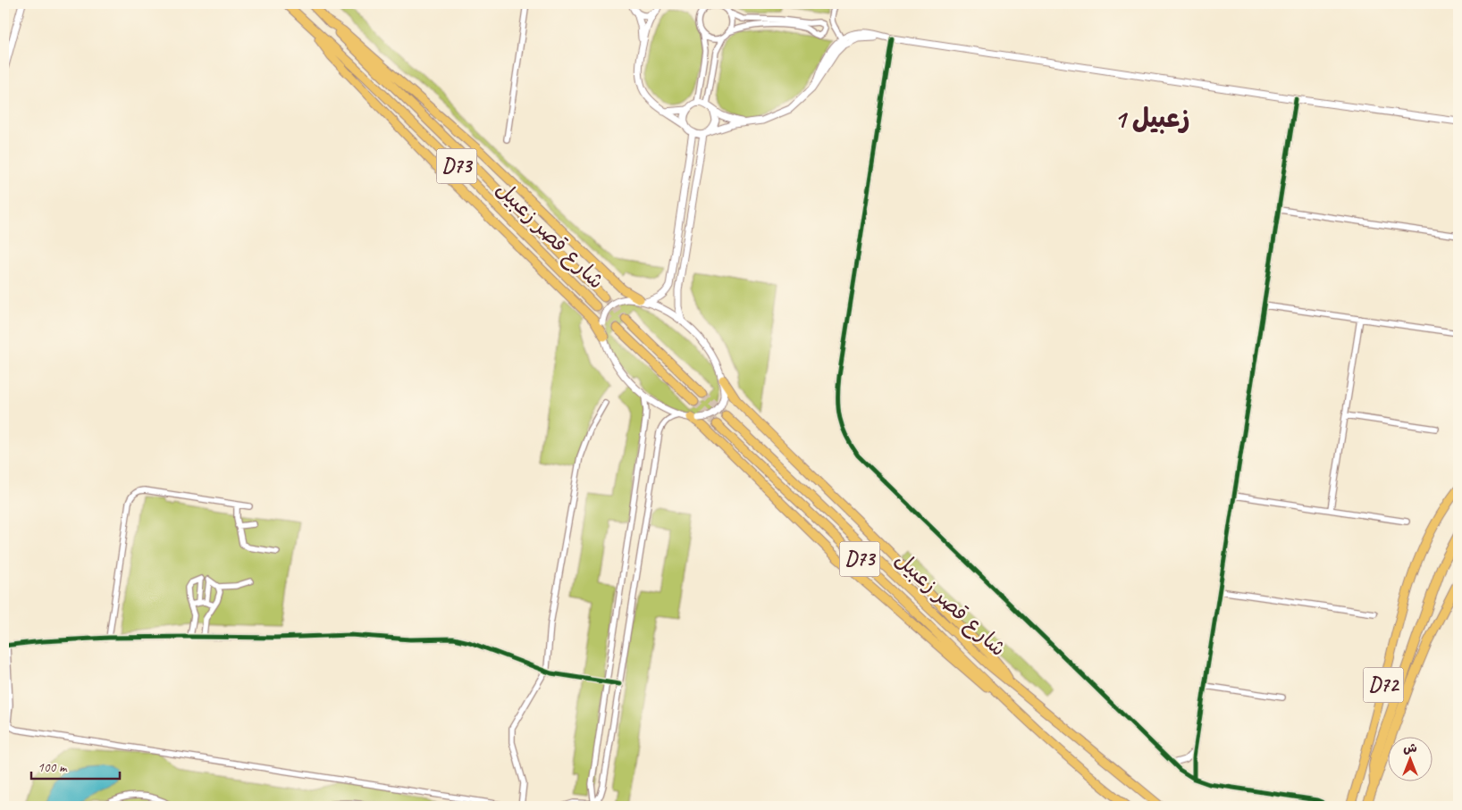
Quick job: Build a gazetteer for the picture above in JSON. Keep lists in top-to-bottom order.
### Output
{
  "streets": {
    "main road": ["D73", "شارع قصر زعبيل", "D72"]
  },
  "districts": ["زعبيل 1"],
  "scale_bar": "100 m",
  "north": "top"
}
